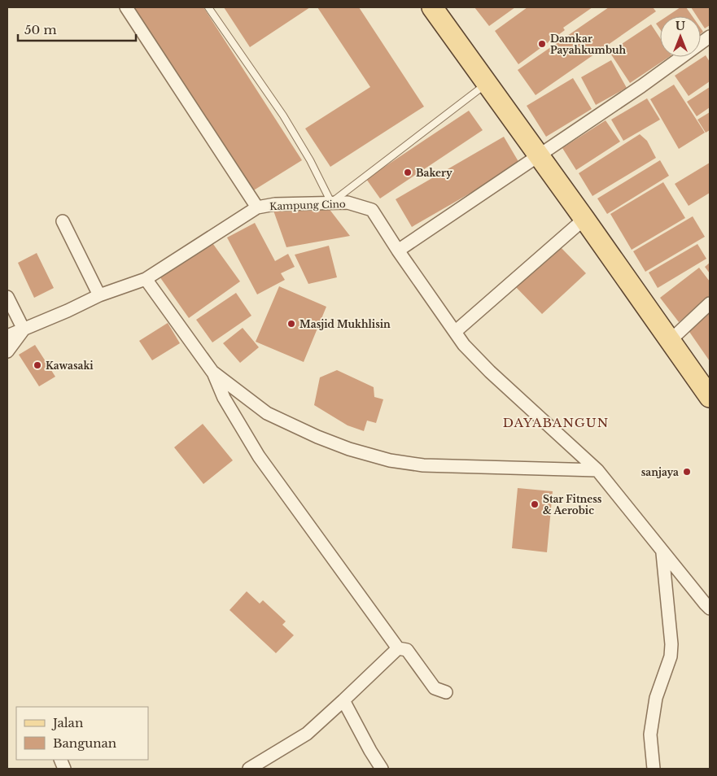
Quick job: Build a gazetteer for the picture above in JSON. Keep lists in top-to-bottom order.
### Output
{
  "streets": {
    "street": ["Kampung Cino"]
  },
  "districts": ["DAYABANGUN"],
  "places": [
    "Damkar Payahkumbuh",
    "Bakery",
    "Masjid Mukhlisin",
    "Kawasaki",
    "sanjaya",
    "Star Fitness & Aerobic"
  ],
  "legend": ["Jalan", "Bangunan"],
  "scale_bar": "50 m",
  "north": "top"
}
